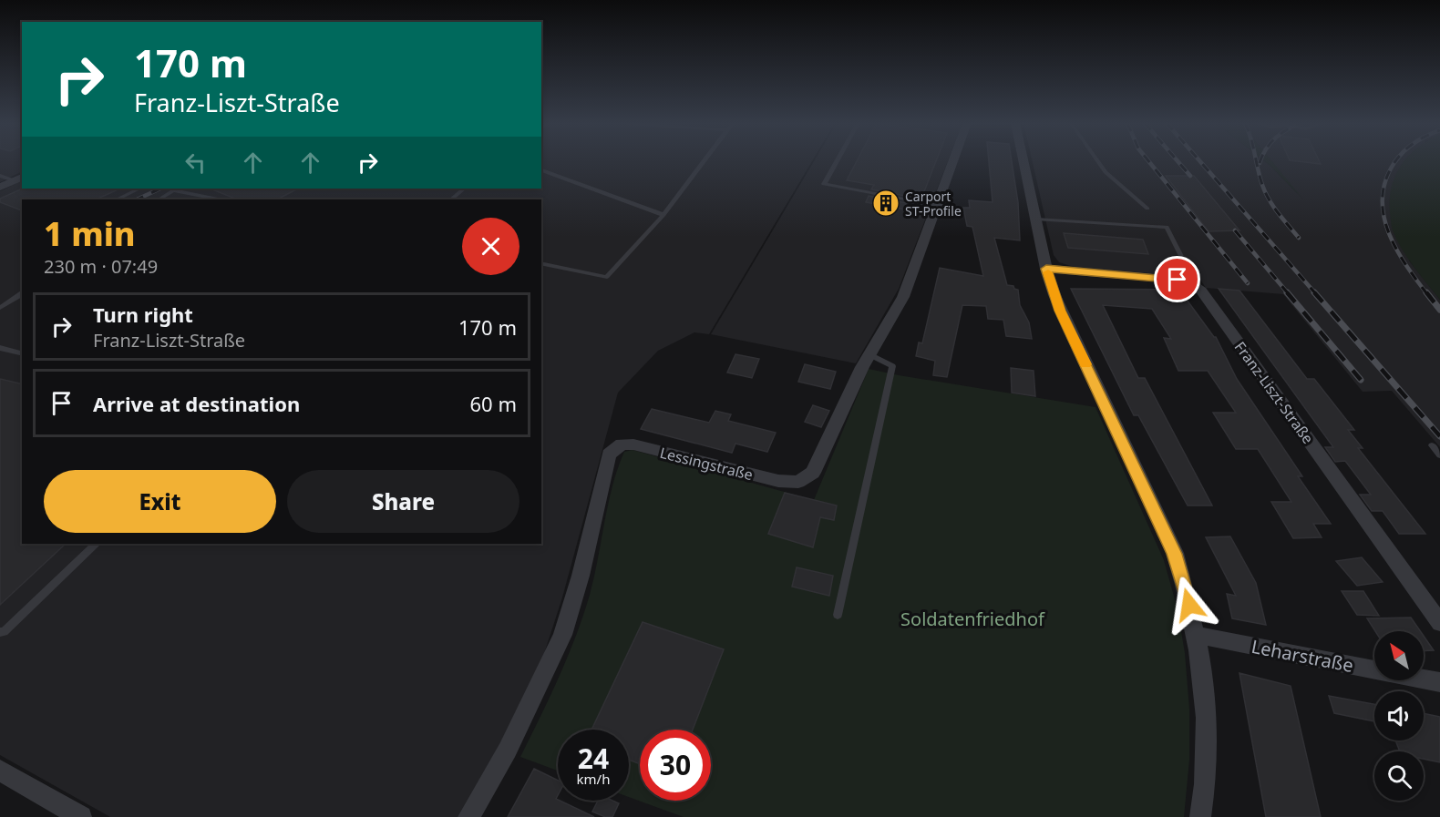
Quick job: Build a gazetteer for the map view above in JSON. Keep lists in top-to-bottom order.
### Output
{
  "streets": {
    "street": ["Franz-Liszt-Straße", "Lessingstraße", "Leharstraße"]
  },
  "parks": ["Soldatenfriedhof"],
  "places": {
    "building": ["Carport ST-Profile"]
  },
  "north": "top left",
  "page": {
    "turn": ["170 m", "Franz-Liszt-Straße"],
    "heading": ["1 min", "230 m · 07:49"],
    "list": [
      {
        "name": "Turn right",
        "note": "Franz-Liszt-Straße",
        "value": "170 m"
      },
      {
        "name": "Arrive at destination",
        "value": "60 m"
      }
    ],
    "buttons": ["Exit", "Share"],
    "speed": "24 km/h",
    "limit": "30"
  }
}
